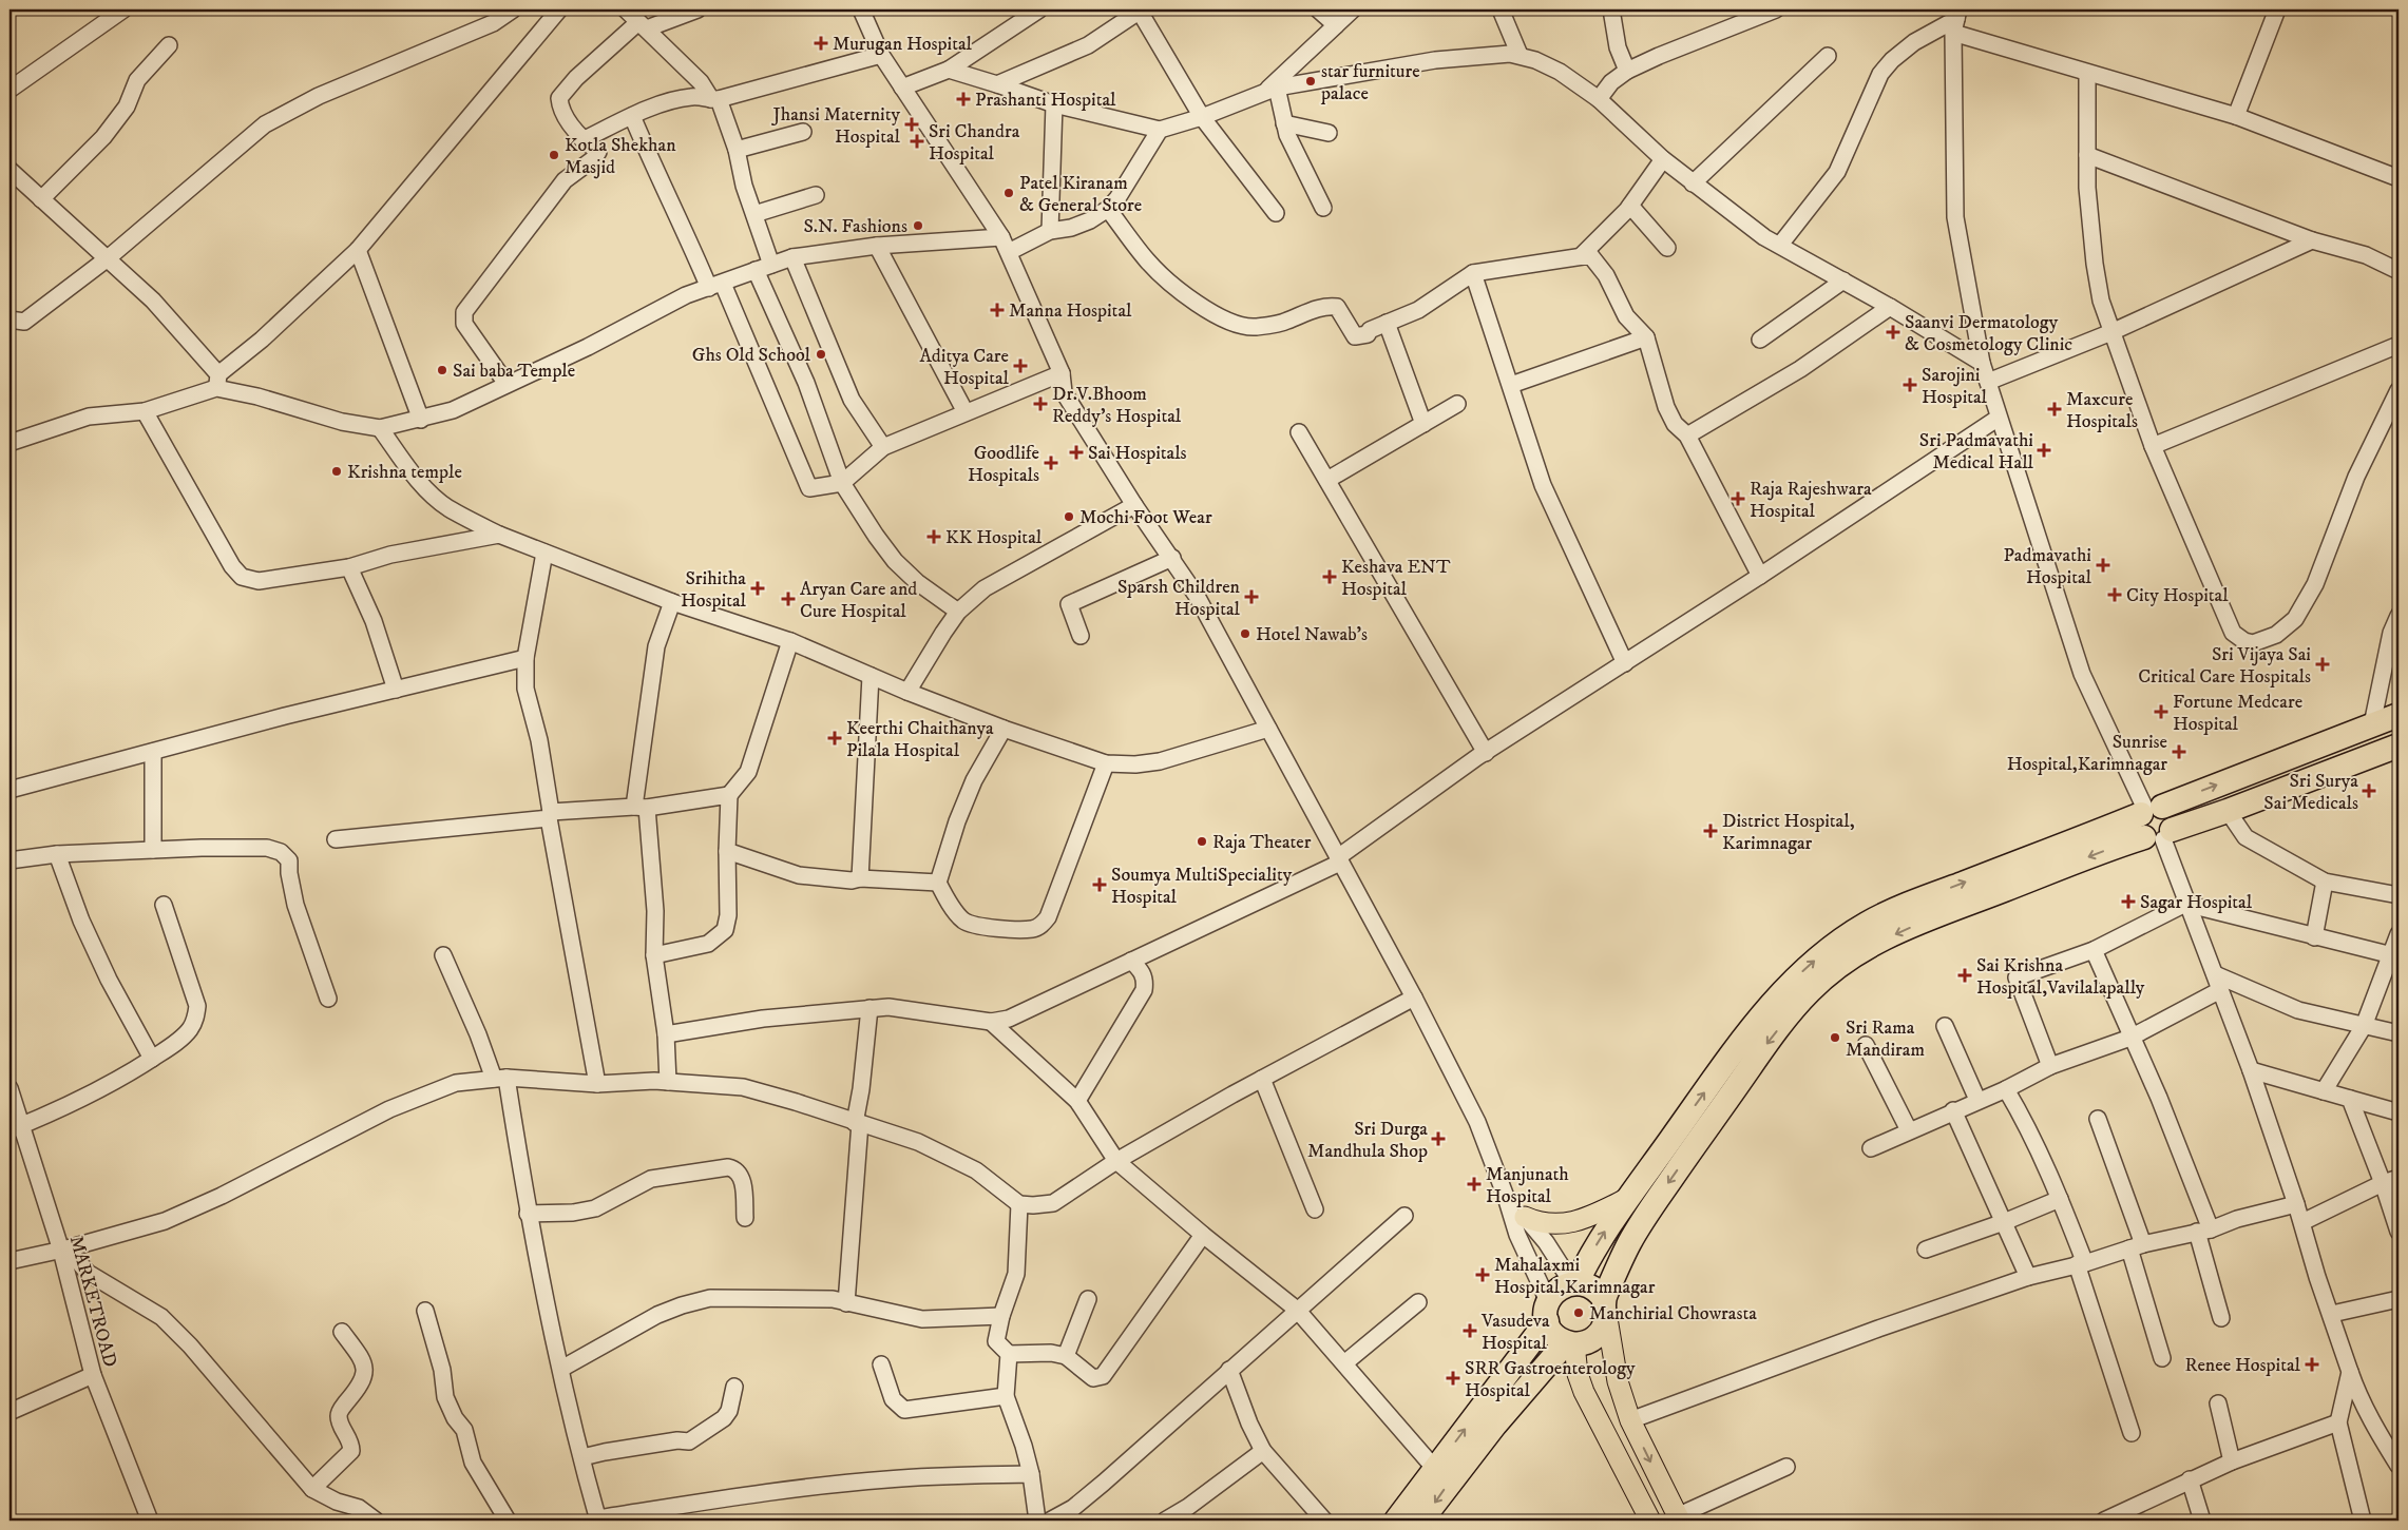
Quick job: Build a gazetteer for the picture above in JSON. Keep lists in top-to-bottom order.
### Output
{
  "streets": {
    "street": ["MARKETROAD"]
  },
  "places": {
    "health": [
      "Murugan Hospital",
      "Prashanti Hospital",
      "Jhansi Maternity Hospital",
      "Sri Chandra Hospital",
      "Manna Hospital",
      "Saanvi Dermatology & Cosmetology Clinic",
      "Aditya Care Hospital",
      "Sarojini Hospital",
      "Dr.V.Bhoom Reddy's Hospital",
      "Maxcure Hospitals",
      "Sri Padmavathi Medical Hall",
      "Sai Hospitals",
      "Goodlife Hospitals",
      "Raja Rajeshwara Hospital",
      "KK Hospital",
      "Padmavathi Hospital",
      "Keshava ENT Hospital",
      "Srihitha Hospital",
      "City Hospital",
      "Sparsh Children Hospital",
      "Aryan Care and Cure Hospital",
      "Sri Vijaya Sai Critical Care Hospitals",
      "Fortune Medcare Hospital",
      "Keerthi Chaithanya Pilala Hospital",
      "Sunrise Hospital,Karimnagar",
      "Sri Surya Sai Medicals",
      "District Hospital, Karimnagar",
      "Soumya MultiSpeciality Hospital",
      "Sagar Hospital",
      "Sai Krishna Hospital,Vavilalapally",
      "Sri Durga Mandhula Shop",
      "Manjunath Hospital",
      "Mahalaxmi Hospital,Karimnagar",
      "Vasudeva Hospital",
      "Renee Hospital",
      "SRR Gastroenterology Hospital"
    ],
    "other": [
      "star furniture palace",
      "Kotla Shekhan Masjid",
      "Patel Kiranam & General Store",
      "S.N. Fashions",
      "Ghs Old School",
      "Sai baba Temple",
      "Krishna temple",
      "Mochi Foot Wear",
      "Hotel Nawab's",
      "Raja Theater",
      "Sri Rama Mandiram",
      "Manchirial Chowrasta"
    ]
  }
}
